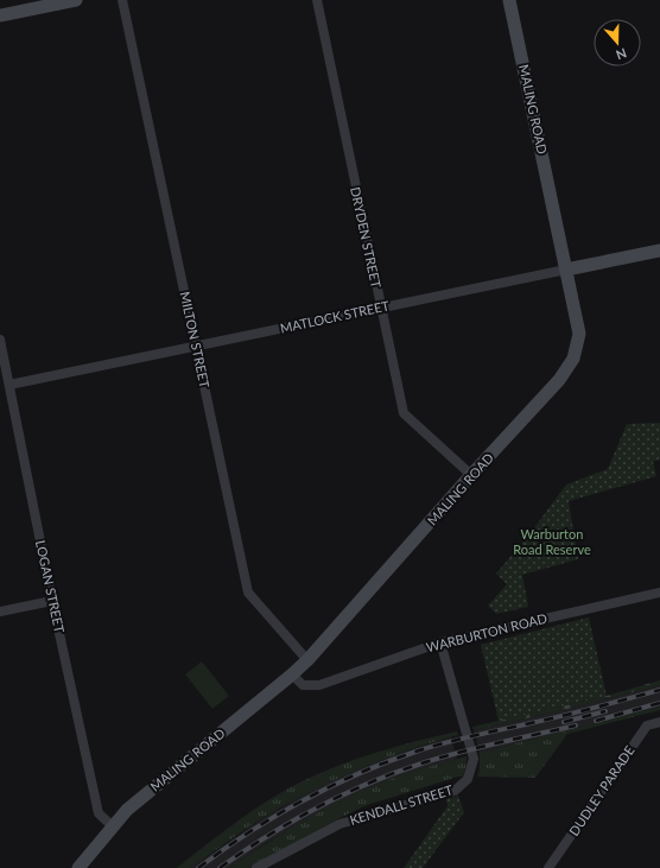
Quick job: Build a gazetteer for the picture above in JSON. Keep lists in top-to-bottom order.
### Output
{
  "streets": {
    "street": [
      "MALING ROAD",
      "DRYDEN STREET",
      "MATLOCK STREET",
      "MILTON STREET",
      "LOGAN STREET",
      "WARBURTON ROAD",
      "DUDLEY PARADE",
      "KENDALL STREET"
    ]
  },
  "crossings": [
    ["MALING ROAD", "DRYDEN STREET"],
    ["MALING ROAD", "MATLOCK STREET"],
    ["MALING ROAD", "MILTON STREET"],
    ["MALING ROAD", "LOGAN STREET"],
    ["MALING ROAD", "WARBURTON ROAD"],
    ["DRYDEN STREET", "MATLOCK STREET"],
    ["MATLOCK STREET", "MILTON STREET"],
    ["MATLOCK STREET", "LOGAN STREET"],
    ["WARBURTON ROAD", "KENDALL STREET"]
  ],
  "parks": ["Warburton Road Reserve"],
  "north": "bottom"
}
